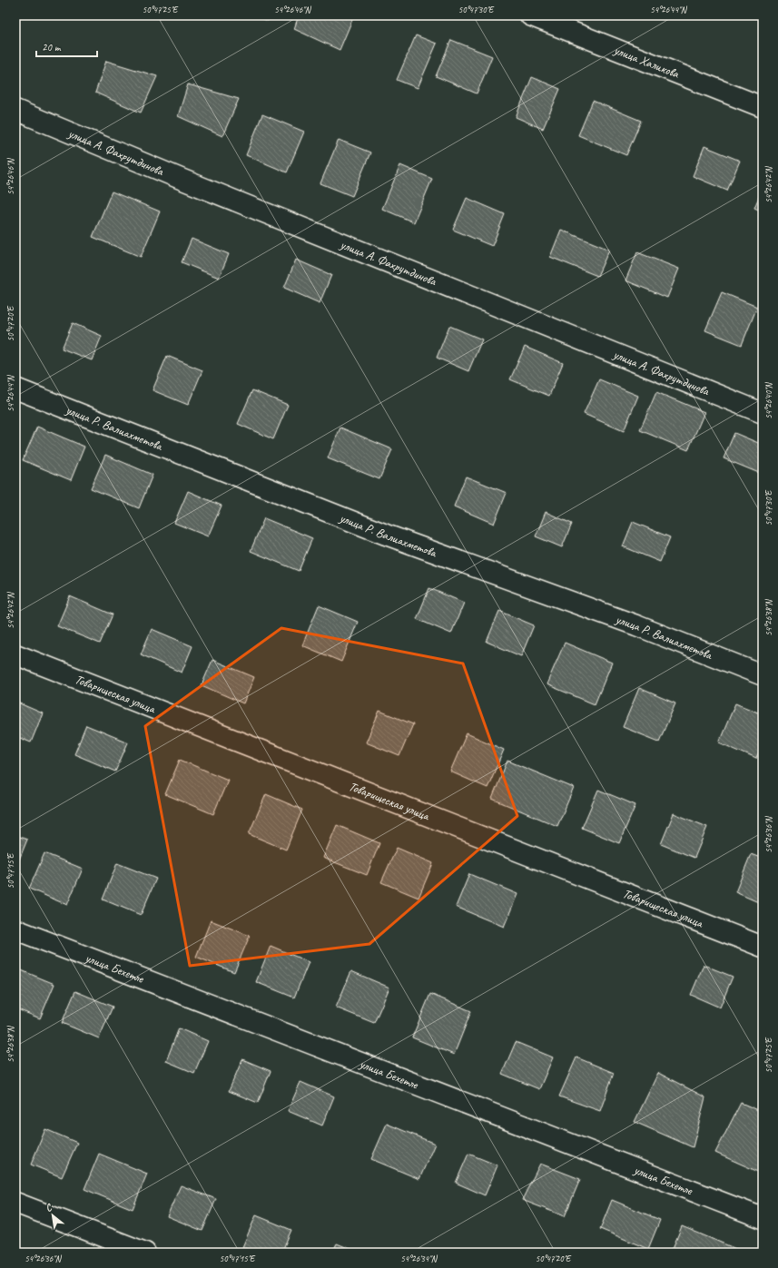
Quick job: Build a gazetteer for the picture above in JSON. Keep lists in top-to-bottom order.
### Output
{
  "streets": {
    "street": [
      "улица Халикова",
      "улица А. Фахрутдинова",
      "улица Р. Валиахметова",
      "Товарищеская улица",
      "улица Бехетле"
    ]
  },
  "scale_bar": "20 m",
  "north": "top left",
  "coordinates": [
    "50°47'25\"E",
    "54°26'46\"N",
    "50°47'30\"E",
    "54°26'44\"N",
    "54°26'42\"N",
    "50°47'20\"E",
    "54°26'40\"N",
    "54°26'38\"N",
    "54°26'36\"N",
    "50°47'15\"E",
    "54°26'34\"N"
  ]
}
